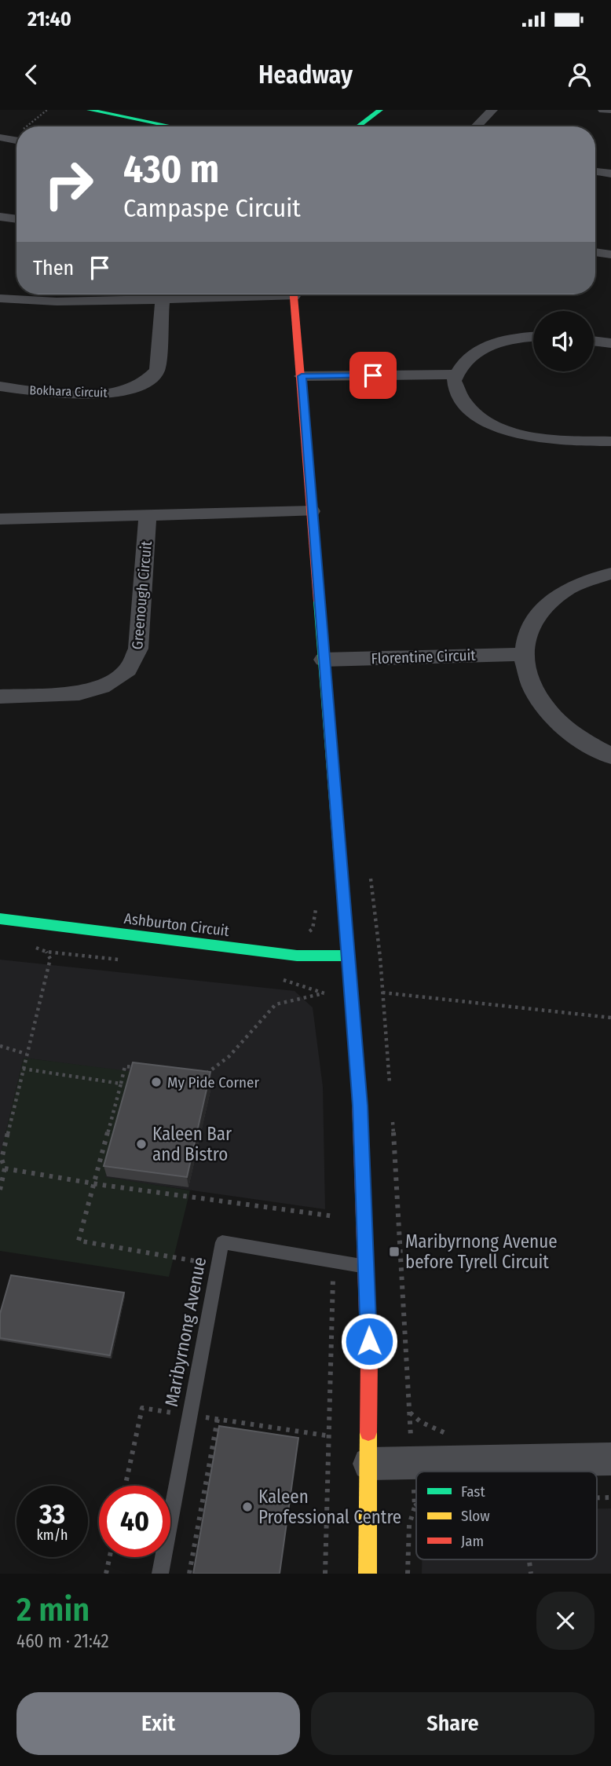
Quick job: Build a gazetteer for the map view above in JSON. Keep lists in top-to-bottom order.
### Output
{
  "streets": {
    "street": [
      "Bokhara Circuit",
      "Greenough Circuit",
      "Florentine Circuit",
      "Ashburton Circuit"
    ],
    "lane": ["Maribyrnong Avenue"]
  },
  "places": {
    "other": ["My Pide Corner", "Kaleen Bar and Bistro", "Kaleen Professional Centre"],
    "transit": ["Maribyrnong Avenue before Tyrell Circuit"]
  },
  "legend": ["Fast", "Slow", "Jam"],
  "page": {
    "status": "21:40",
    "header": "Headway",
    "turn": ["430 m", "Campaspe Circuit"],
    "then": "Then",
    "speed": "33 km/h",
    "limit": "40",
    "heading": ["2 min", "460 m · 21:42"],
    "buttons": ["Exit", "Share"]
  }
}
